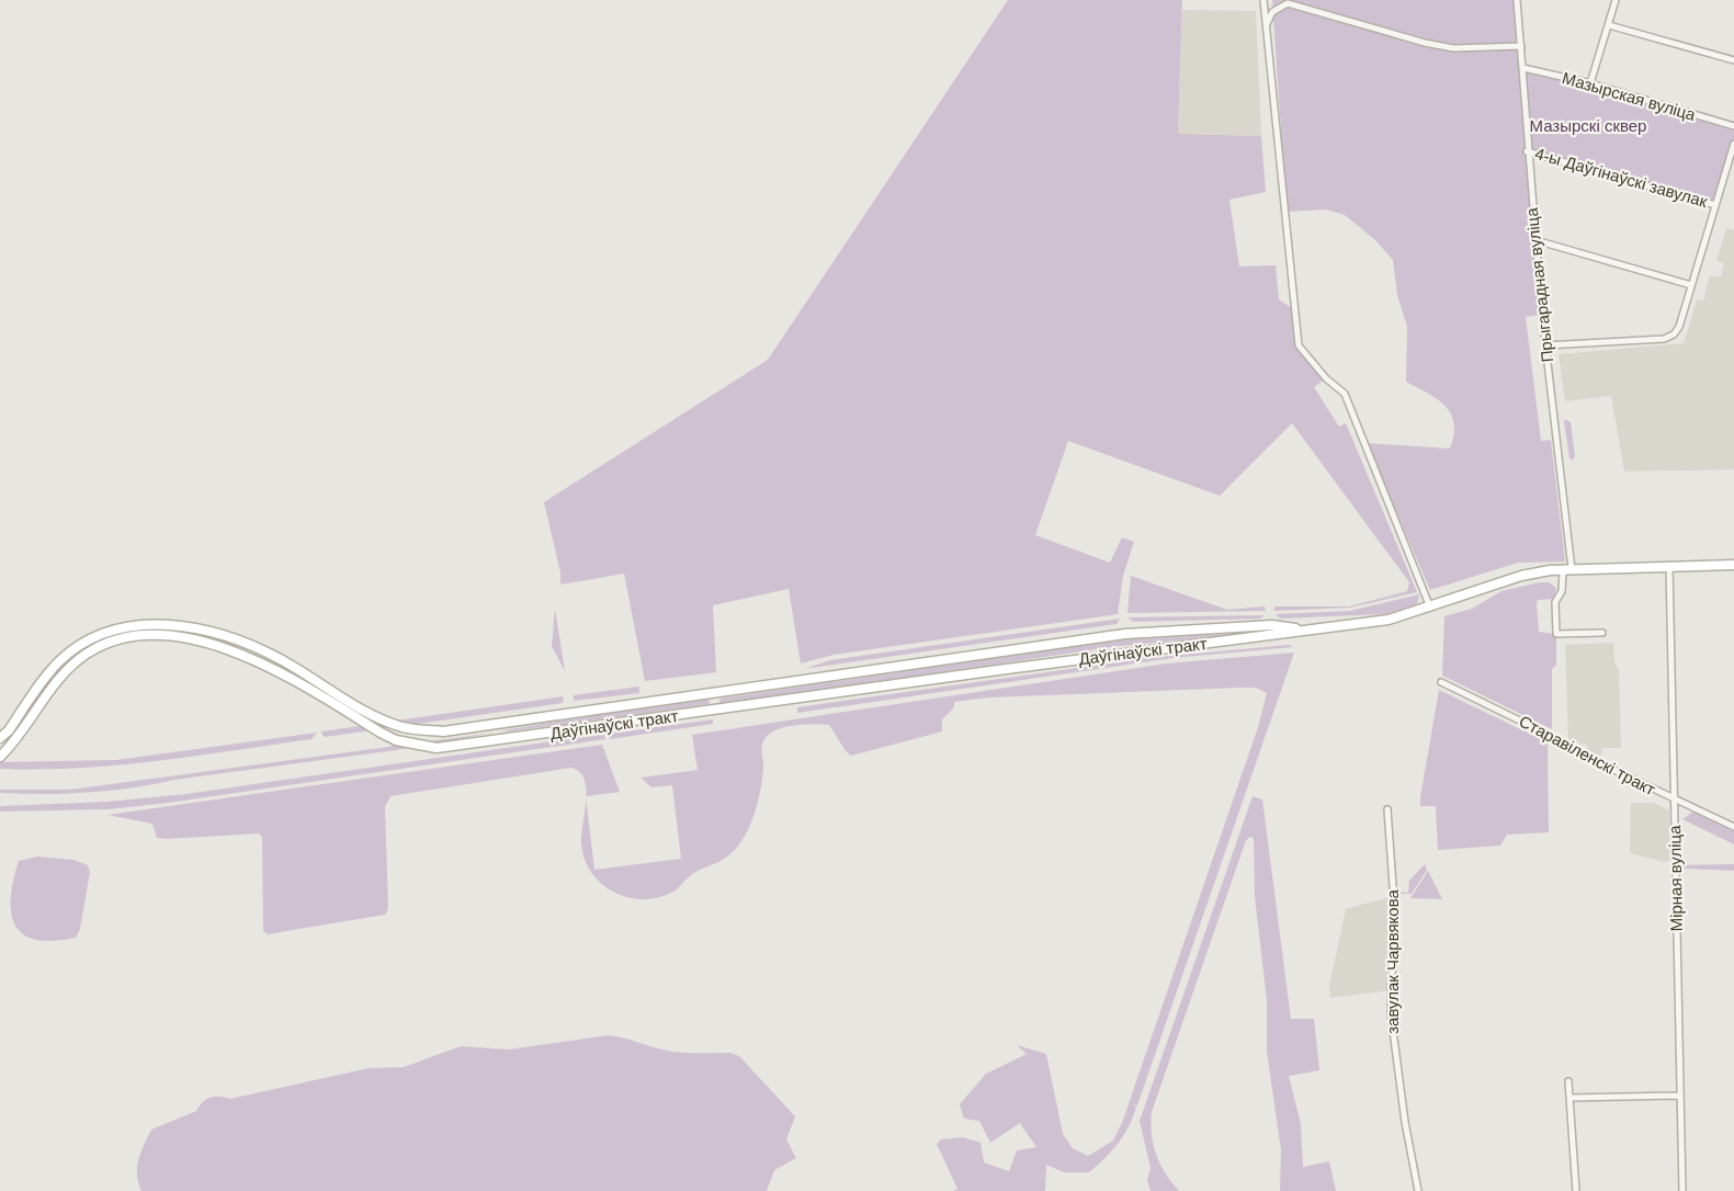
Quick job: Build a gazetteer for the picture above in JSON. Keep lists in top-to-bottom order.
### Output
{
  "streets": {
    "main road": ["Даўгінаўскі тракт"],
    "street": [
      "Мазырская вуліца",
      "4-ы Даўгінаўскі завулак",
      "Прыгарадная вуліца",
      "Старавіленскі тракт",
      "Мірная вуліца",
      "завулак Чарвякова"
    ]
  },
  "crossings": [
    ["Мазырская вуліца", "Прыгарадная вуліца"],
    ["4-ы Даўгінаўскі завулак", "Прыгарадная вуліца"],
    ["Прыгарадная вуліца", "Даўгінаўскі тракт"],
    ["Даўгінаўскі тракт", "Мірная вуліца"],
    ["Старавіленскі тракт", "Мірная вуліца"]
  ],
  "parks": ["Мазырскі сквер"]
}
